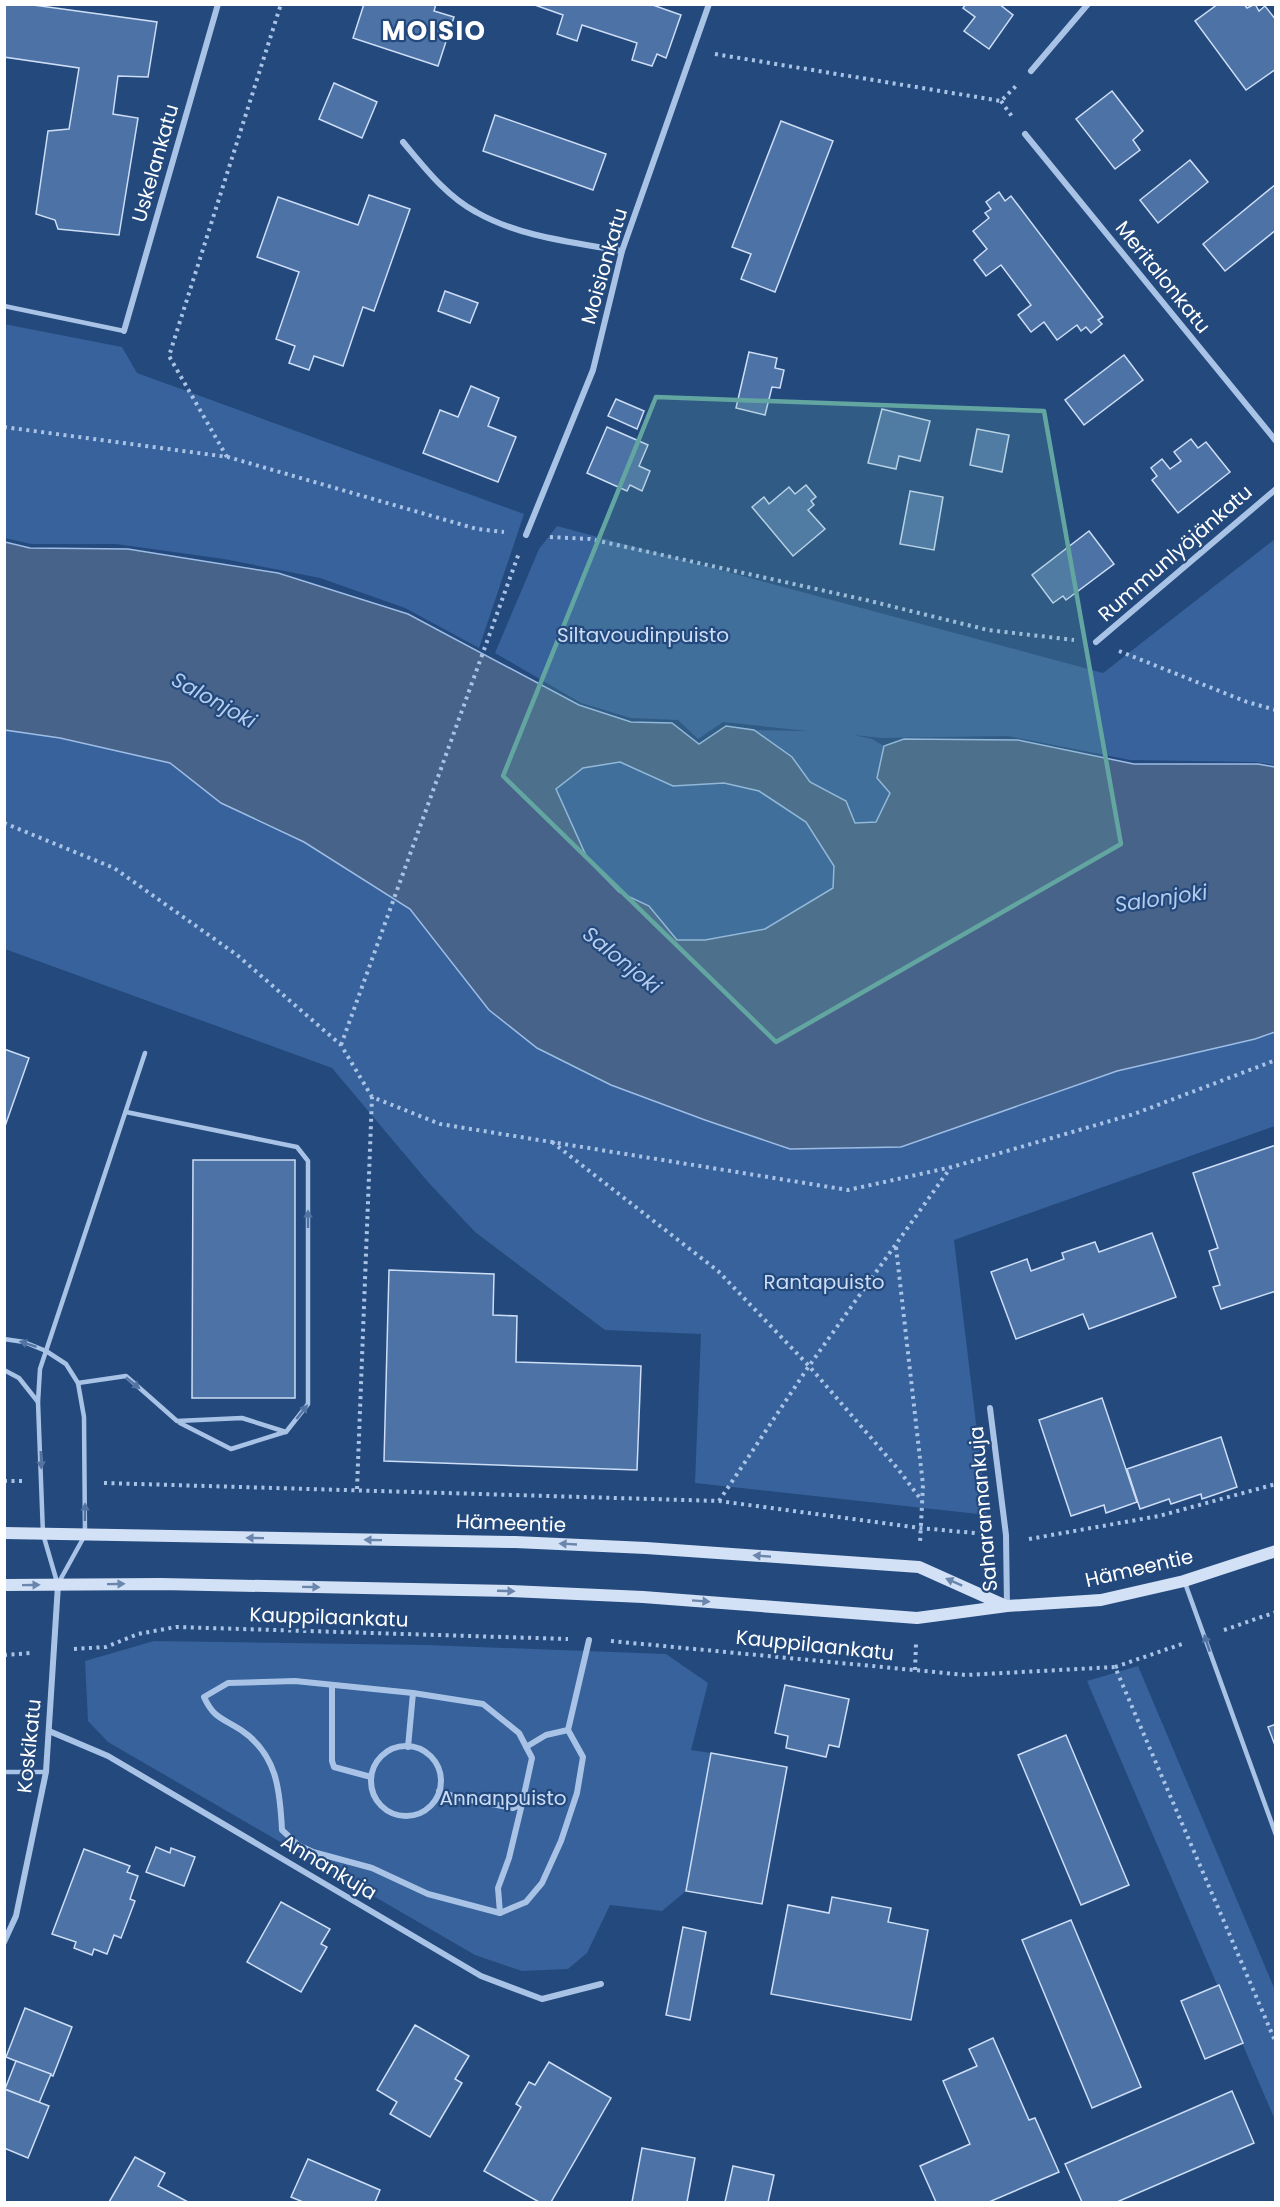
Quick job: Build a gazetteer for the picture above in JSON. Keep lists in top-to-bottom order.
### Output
{
  "streets": {
    "main road": ["Hämeentie"],
    "street": [
      "Uskelankatu",
      "Moisionkatu",
      "Meritalonkatu",
      "Rummunlyöjänkatu",
      "Saharannankuja",
      "Koskikatu",
      "Annankuja"
    ],
    "path": ["Kauppilaankatu"]
  },
  "crossings": [
    ["Saharannankuja", "Hämeentie"],
    ["Hämeentie", "Koskikatu"],
    ["Koskikatu", "Annankuja"]
  ],
  "districts": ["MOISIO"],
  "water": ["Salonjoki"],
  "parks": ["Siltavoudinpuisto", "Rantapuisto", "Annanpuisto"]
}
